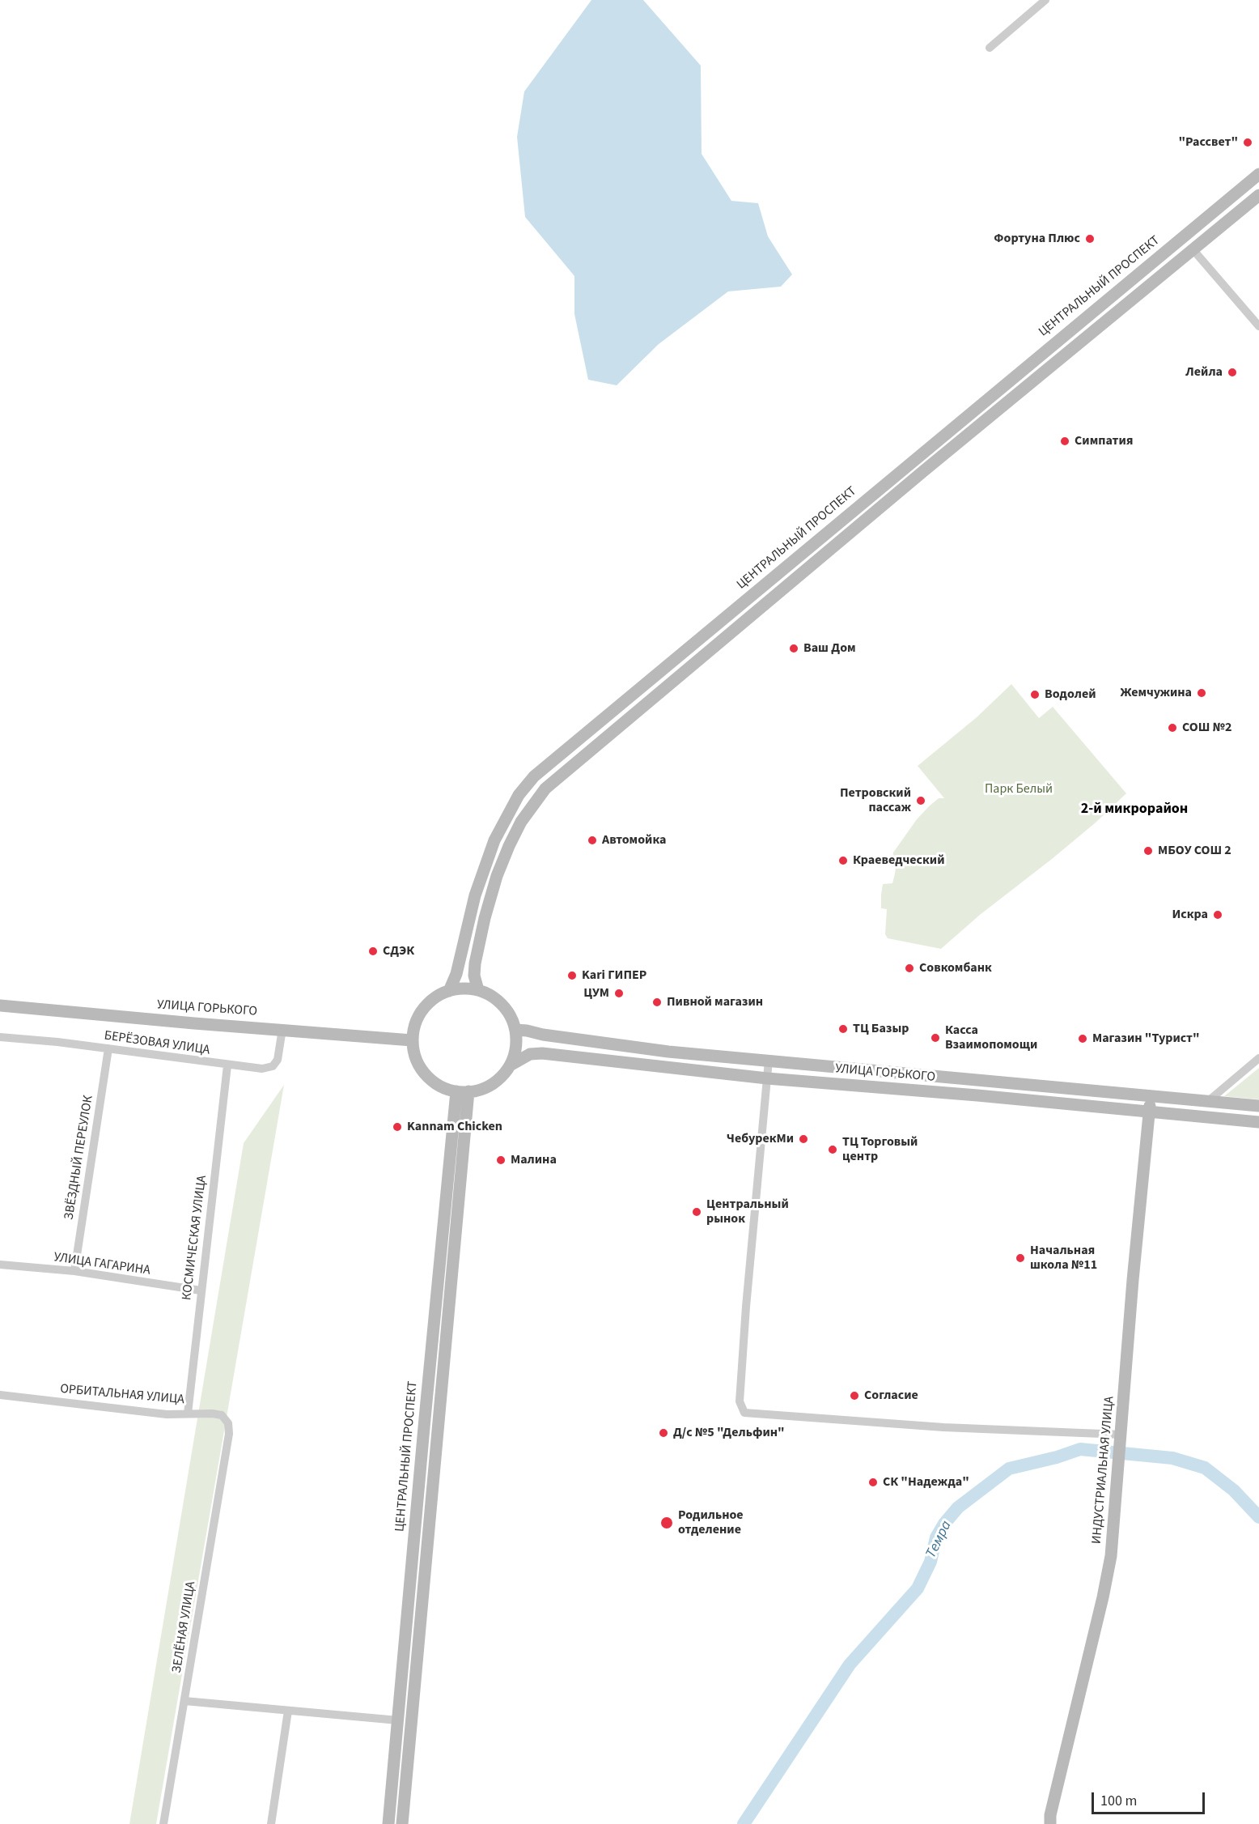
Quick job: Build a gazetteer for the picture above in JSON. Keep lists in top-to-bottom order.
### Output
{
  "streets": {
    "main road": ["ЦЕНТРАЛЬНЫЙ ПРОСПЕКТ", "УЛИЦА ГОРЬКОГО", "ИНДУСТРИАЛЬНАЯ УЛИЦА"],
    "street": [
      "БЕРЁЗОВАЯ УЛИЦА",
      "ЗВЁЗДНЫЙ ПЕРЕУЛОК",
      "КОСМИЧЕСКАЯ УЛИЦА",
      "УЛИЦА ГАГАРИНА",
      "ОРБИТАЛЬНАЯ УЛИЦА",
      "ЗЕЛЁНАЯ УЛИЦА"
    ]
  },
  "crossings": [
    ["ЦЕНТРАЛЬНЫЙ ПРОСПЕКТ", "УЛИЦА ГОРЬКОГО"],
    ["УЛИЦА ГОРЬКОГО", "БЕРЁЗОВАЯ УЛИЦА"],
    ["УЛИЦА ГОРЬКОГО", "ИНДУСТРИАЛЬНАЯ УЛИЦА"],
    ["БЕРЁЗОВАЯ УЛИЦА", "ЗВЁЗДНЫЙ ПЕРЕУЛОК"],
    ["БЕРЁЗОВАЯ УЛИЦА", "КОСМИЧЕСКАЯ УЛИЦА"],
    ["ЗВЁЗДНЫЙ ПЕРЕУЛОК", "УЛИЦА ГАГАРИНА"],
    ["КОСМИЧЕСКАЯ УЛИЦА", "УЛИЦА ГАГАРИНА"],
    ["КОСМИЧЕСКАЯ УЛИЦА", "ОРБИТАЛЬНАЯ УЛИЦА"],
    ["ОРБИТАЛЬНАЯ УЛИЦА", "ЗЕЛЁНАЯ УЛИЦА"]
  ],
  "districts": ["2-й микрорайон"],
  "water": ["Темра"],
  "parks": ["Парк Белый"],
  "places": [
    "\"Рассвет\"",
    "Фортуна Плюс",
    "Лейла",
    "Симпатия",
    "Ваш Дом",
    "Жемчужина",
    "Водолей",
    "СОШ №2",
    "Петровский пассаж",
    "Автомойка",
    "МБОУ СОШ 2",
    "Краеведческий",
    "Искра",
    "СДЭК",
    "Совкомбанк",
    "Kari ГИПЕР",
    "ЦУМ",
    "Пивной магазин",
    "ТЦ Базыр",
    "Касса Взаимопомощи",
    "Магазин \"Турист\"",
    "Kannam Chicken",
    "ЧебурекМи",
    "ТЦ Торговый центр",
    "Малина",
    "Центральный рынок",
    "Начальная школа №11",
    "Согласие",
    "Д/c №5 \"Дельфин\"",
    "СК \"Надежда\"",
    "Родильное отделение"
  ],
  "scale_bar": "100 m"
}
